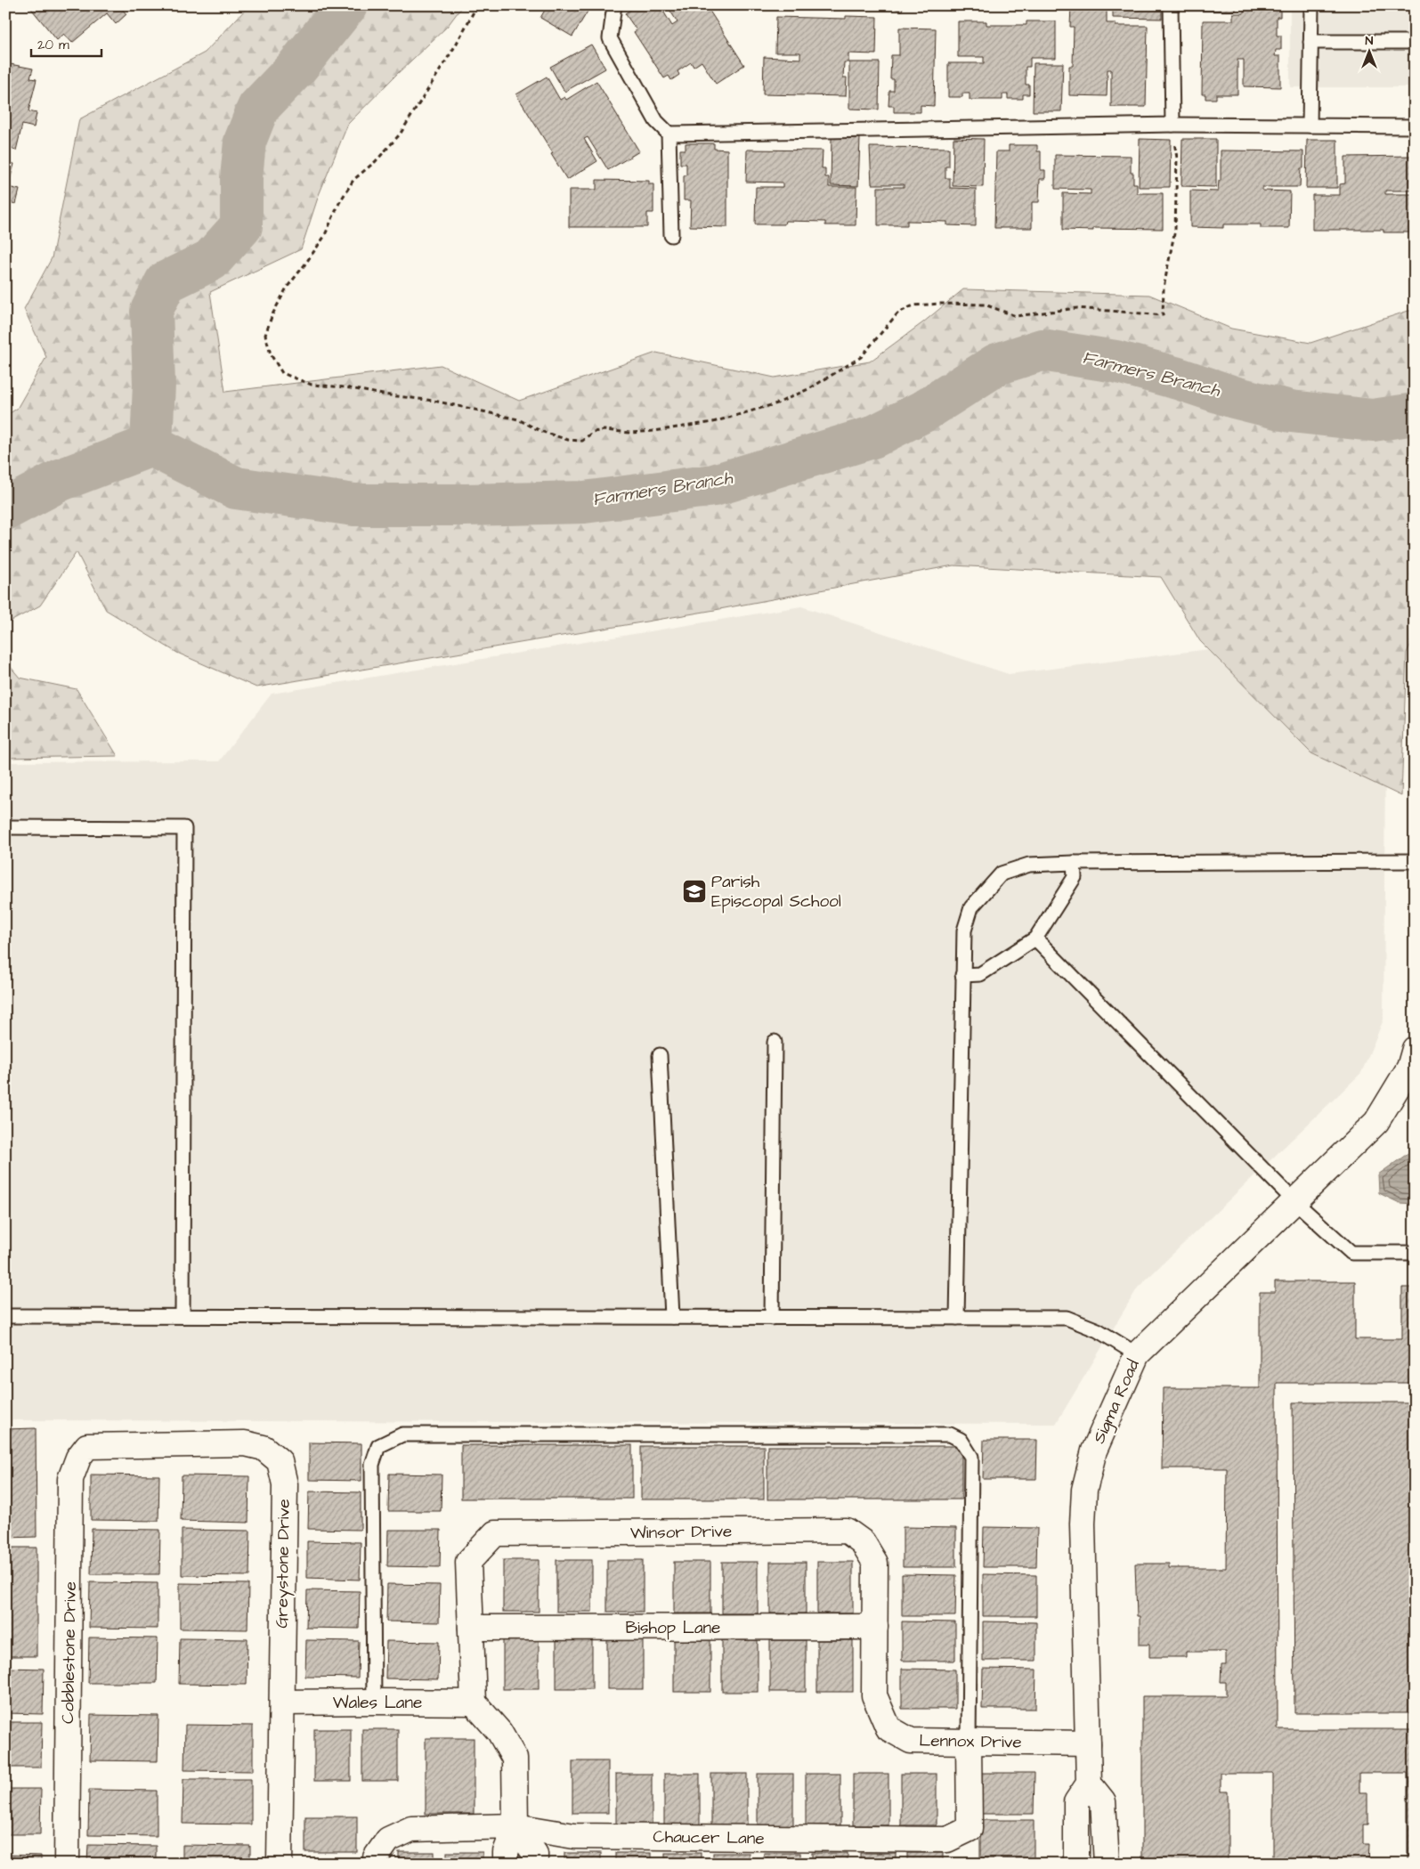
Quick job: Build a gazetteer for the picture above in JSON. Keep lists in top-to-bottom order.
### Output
{
  "streets": {
    "street": [
      "Sigma Road",
      "Winsor Drive",
      "Greystone Drive",
      "Bishop Lane",
      "Cobblestone Drive",
      "Wales Lane",
      "Lennox Drive",
      "Chaucer Lane"
    ]
  },
  "crossings": [
    ["Sigma Road", "Lennox Drive"],
    ["Winsor Drive", "Bishop Lane"],
    ["Winsor Drive", "Lennox Drive"],
    ["Greystone Drive", "Cobblestone Drive"],
    ["Greystone Drive", "Wales Lane"],
    ["Bishop Lane", "Lennox Drive"],
    ["Lennox Drive", "Chaucer Lane"]
  ],
  "water": ["Farmers Branch"],
  "places": {
    "school or university": ["Parish Episcopal School"]
  },
  "scale_bar": "20 m",
  "north": "top"
}
